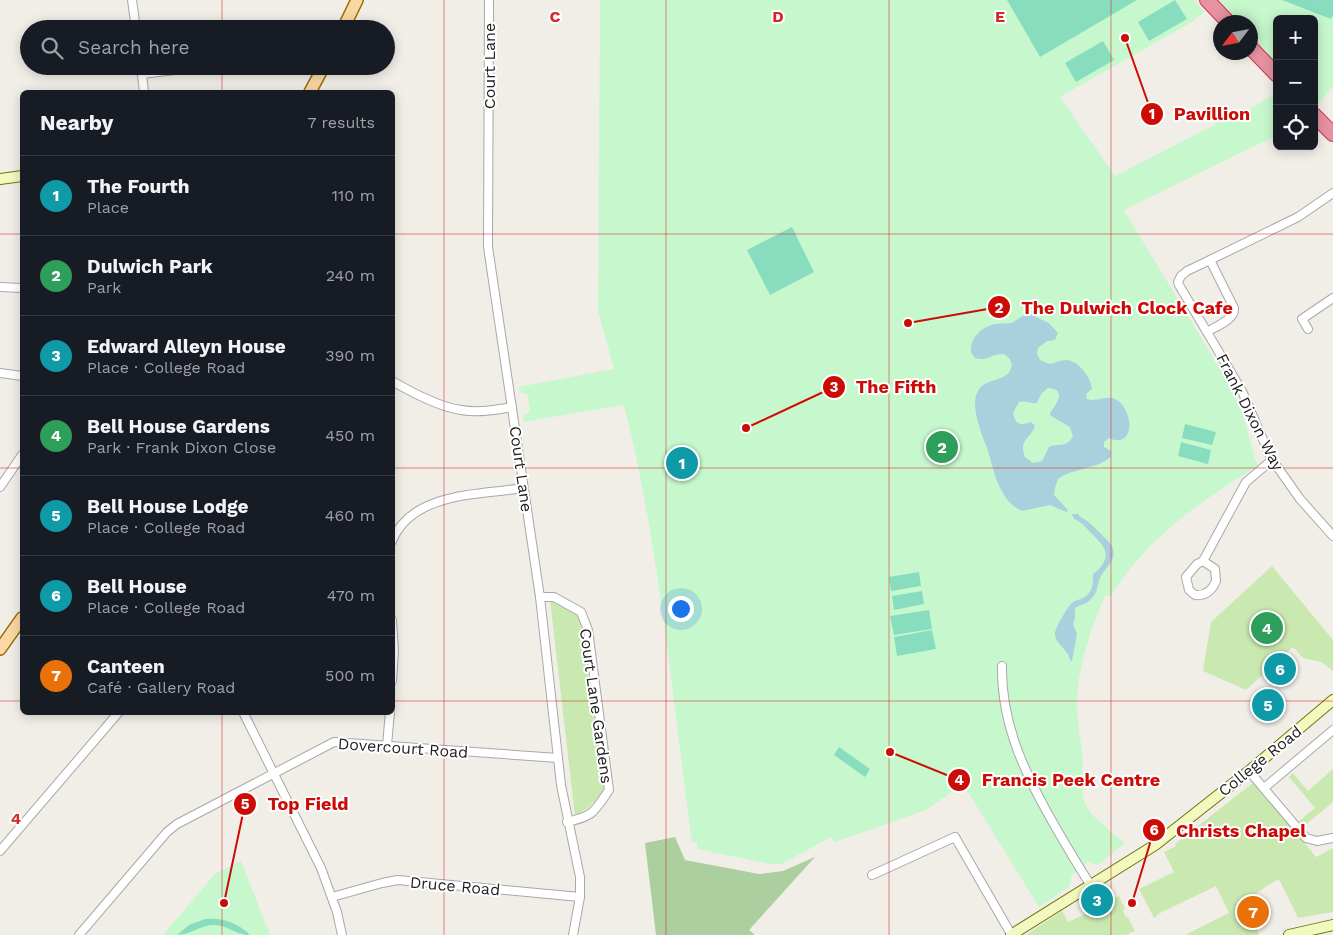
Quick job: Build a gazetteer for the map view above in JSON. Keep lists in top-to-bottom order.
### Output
{
  "streets": {
    "street": [
      "Court Lane",
      "Frank Dixon Way",
      "Court Lane Gardens",
      "Dovercourt Road",
      "College Road",
      "Druce Road"
    ]
  },
  "crossings": [
    ["Court Lane", "Court Lane Gardens"],
    ["Court Lane", "Dovercourt Road"],
    ["Court Lane", "Druce Road"]
  ],
  "places": [
    "Pavillion",
    "The Dulwich Clock Cafe",
    "The Fifth",
    "Francis Peek Centre",
    "Top Field",
    "Christs Chapel"
  ],
  "north": "bottom left",
  "page": {
    "map_buttons": ["+", "−"],
    "search": "Search here",
    "heading": ["Nearby", "7 results"],
    "list": [
      {
        "mark": "1",
        "name": "The Fourth",
        "note": "Place",
        "value": "110 m"
      },
      {
        "mark": "2",
        "name": "Dulwich Park",
        "note": "Park",
        "value": "240 m"
      },
      {
        "mark": "3",
        "name": "Edward Alleyn House",
        "note": "Place · College Road",
        "value": "390 m"
      },
      {
        "mark": "4",
        "name": "Bell House Gardens",
        "note": "Park · Frank Dixon Close",
        "value": "450 m"
      },
      {
        "mark": "5",
        "name": "Bell House Lodge",
        "note": "Place · College Road",
        "value": "460 m"
      },
      {
        "mark": "6",
        "name": "Bell House",
        "note": "Place · College Road",
        "value": "470 m"
      },
      {
        "mark": "7",
        "name": "Canteen",
        "note": "Café · Gallery Road",
        "value": "500 m"
      }
    ],
    "pins": [
      "2",
      "1",
      "4",
      "6",
      "5",
      "3",
      "7"
    ]
  },
  "grid": {
    "columns": ["C", "D", "E"],
    "rows": ["4"]
  }
}
